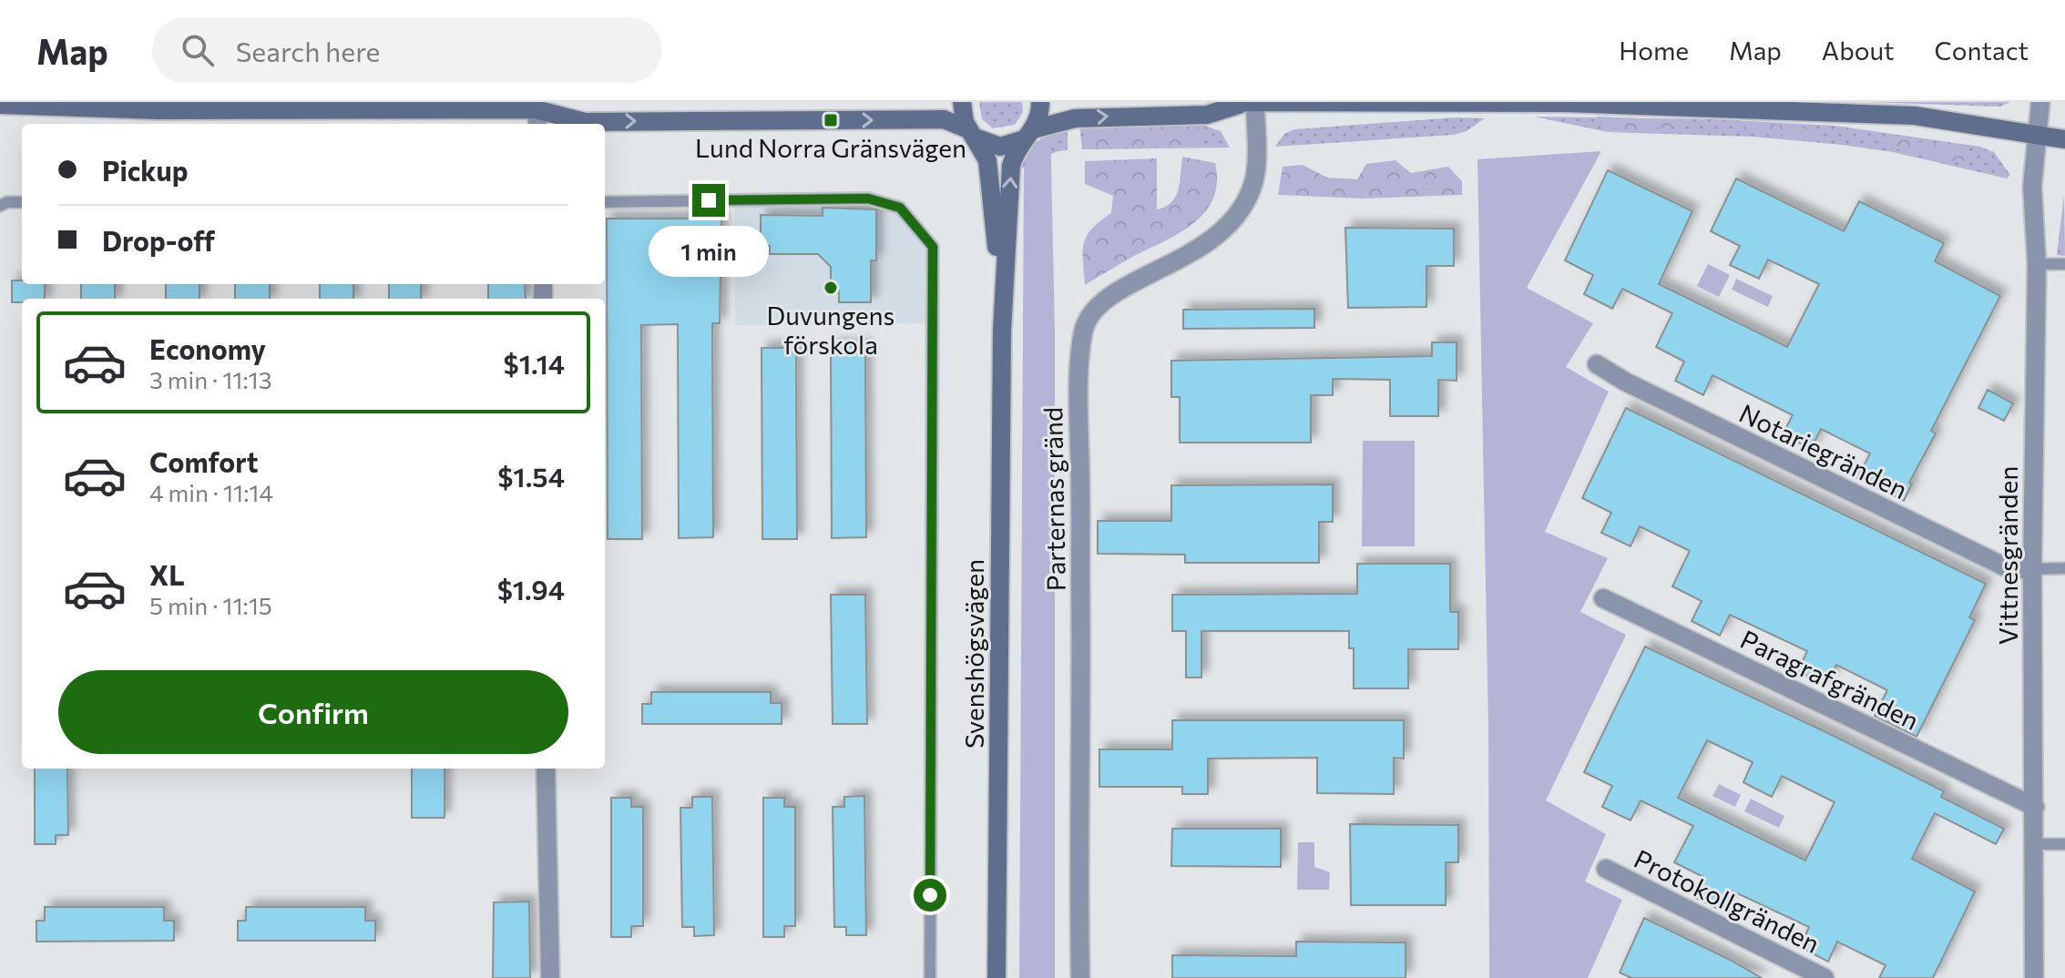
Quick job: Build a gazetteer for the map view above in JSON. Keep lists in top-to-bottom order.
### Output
{
  "streets": {
    "street": [
      "Notariegränden",
      "Parternas gränd",
      "Vittnesgränden",
      "Svenshögsvägen",
      "Paragrafgränden",
      "Protokollgränden"
    ]
  },
  "crossings": [
    ["Notariegränden", "Vittnesgränden"],
    ["Vittnesgränden", "Paragrafgränden"]
  ],
  "places": {
    "transit": ["Lund Norra Gränsvägen"],
    "other": ["Duvungens förskola"]
  },
  "page": {
    "header": "Map",
    "search": "Search here",
    "nav": [
      "Home",
      "Map",
      "About",
      "Contact"
    ],
    "banner": ["Pickup", "Drop-off"],
    "bubble": "1 min",
    "list": [
      {
        "name": "Economy",
        "note": "3 min · 11:13",
        "value": "$1.14"
      },
      {
        "name": "Comfort",
        "note": "4 min · 11:14",
        "value": "$1.54"
      },
      {
        "name": "XL",
        "note": "5 min · 11:15",
        "value": "$1.94"
      }
    ],
    "buttons": "Confirm"
  }
}
